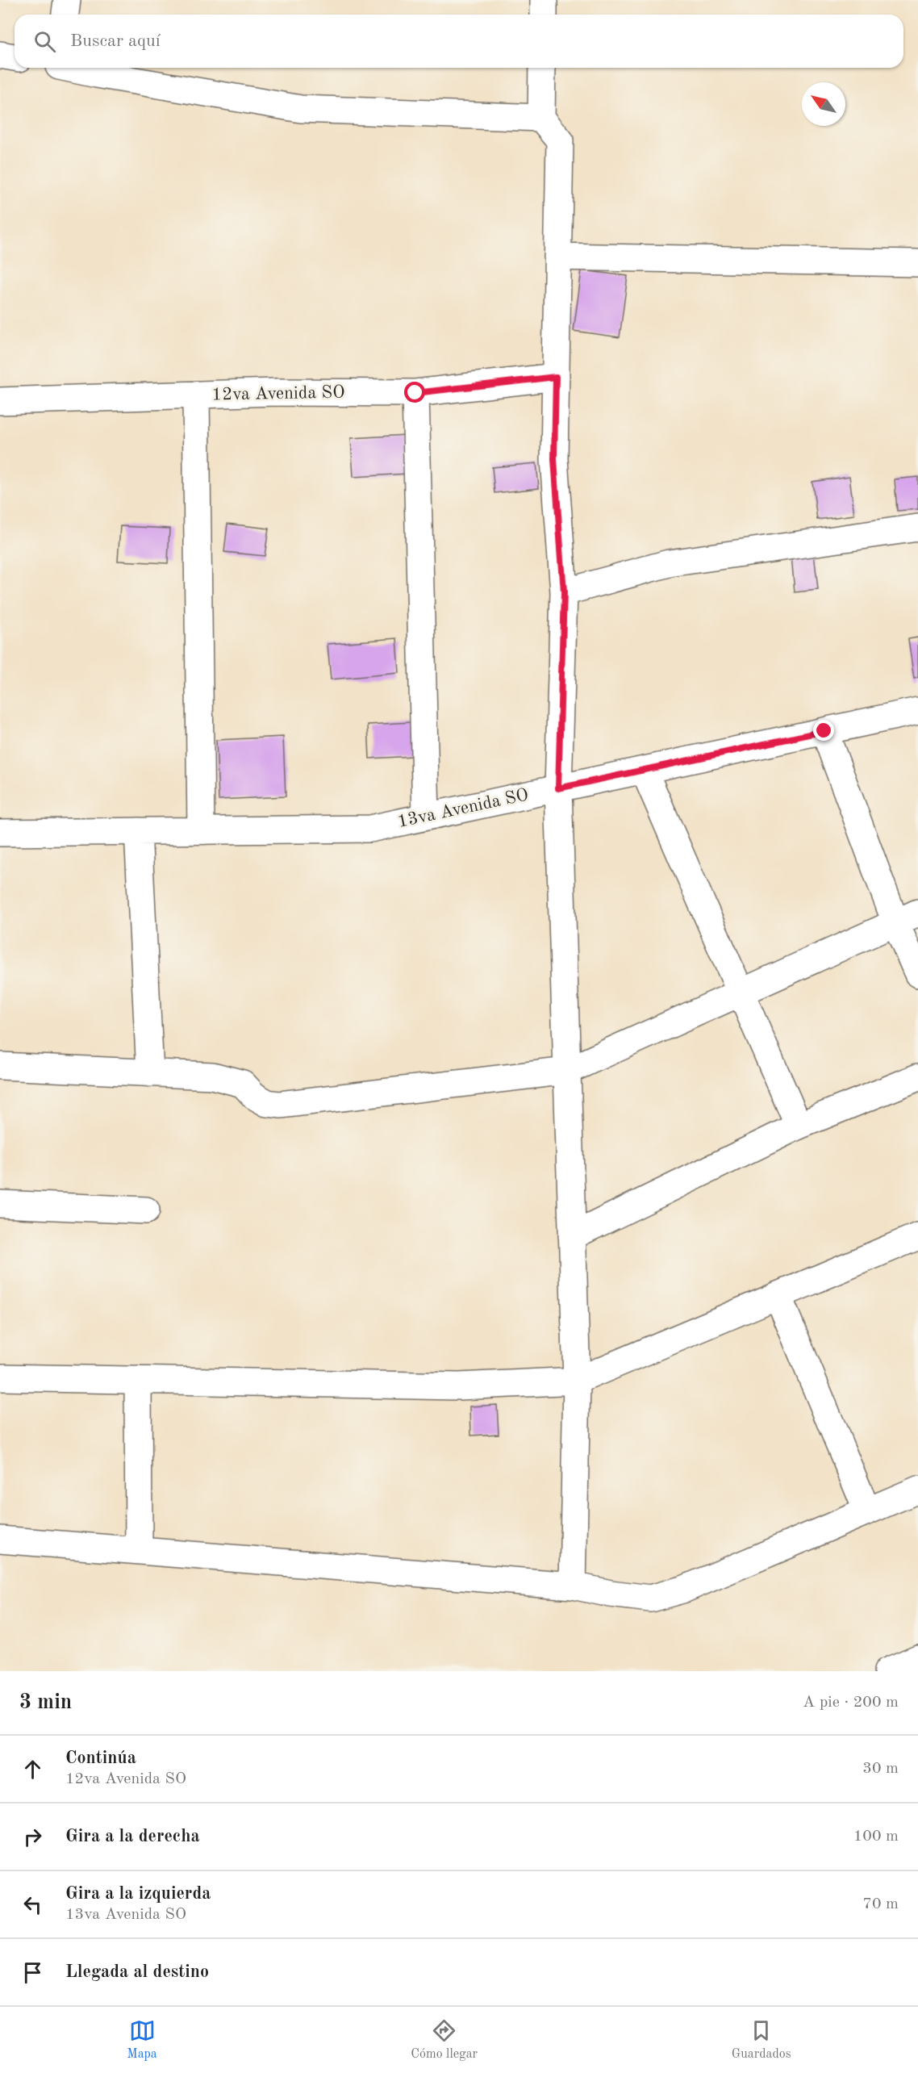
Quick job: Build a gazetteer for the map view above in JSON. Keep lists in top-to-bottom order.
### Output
{
  "streets": {
    "street": ["12va Avenida SO", "13va Avenida SO"]
  },
  "north": "top left",
  "page": {
    "search": "Buscar aquí",
    "heading": ["3 min", "A pie · 200 m"],
    "list": [
      ["Continúa", "12va Avenida SO", "30 m"],
      ["Gira a la derecha", "100 m"],
      ["Gira a la izquierda", "13va Avenida SO", "70 m"],
      "Llegada al destino"
    ],
    "nav": ["Mapa", "Cómo llegar", "Guardados"]
  }
}
